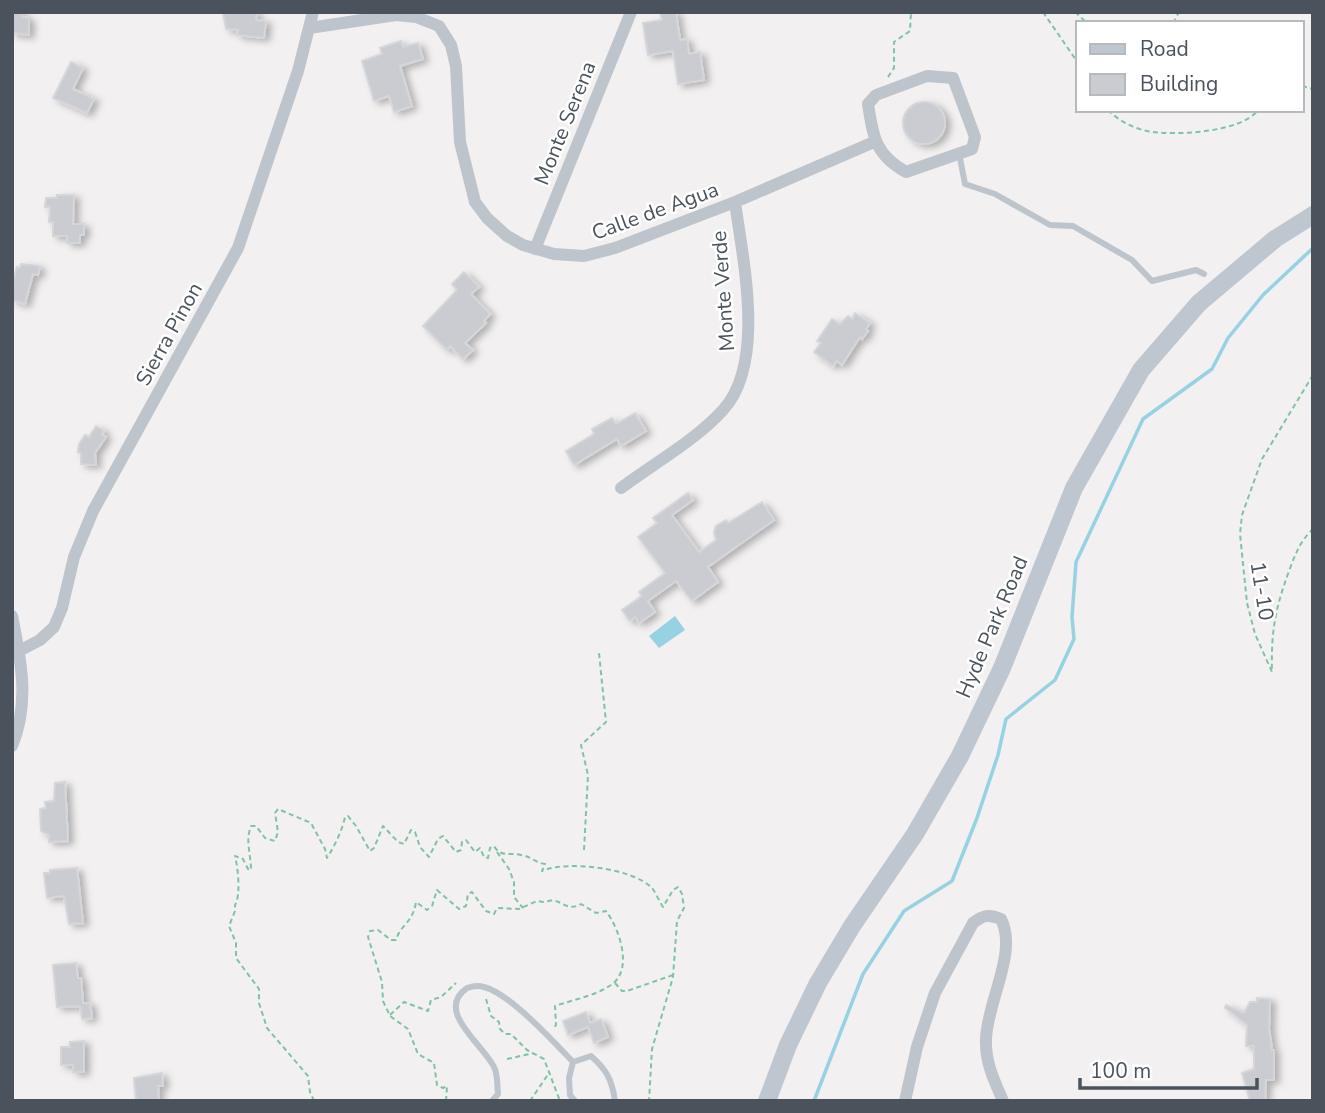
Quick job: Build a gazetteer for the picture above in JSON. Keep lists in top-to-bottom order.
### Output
{
  "streets": {
    "main road": ["Hyde Park Road"],
    "street": [
      "Monte Serena",
      "Calle de Agua",
      "Monte Verde",
      "Sierra Pinon"
    ],
    "path": ["11-10"]
  },
  "crossings": [
    ["Monte Serena", "Calle de Agua"],
    ["Calle de Agua", "Monte Verde"],
    ["Calle de Agua", "Sierra Pinon"]
  ],
  "legend": ["Road", "Building"],
  "scale_bar": "100 m"
}
